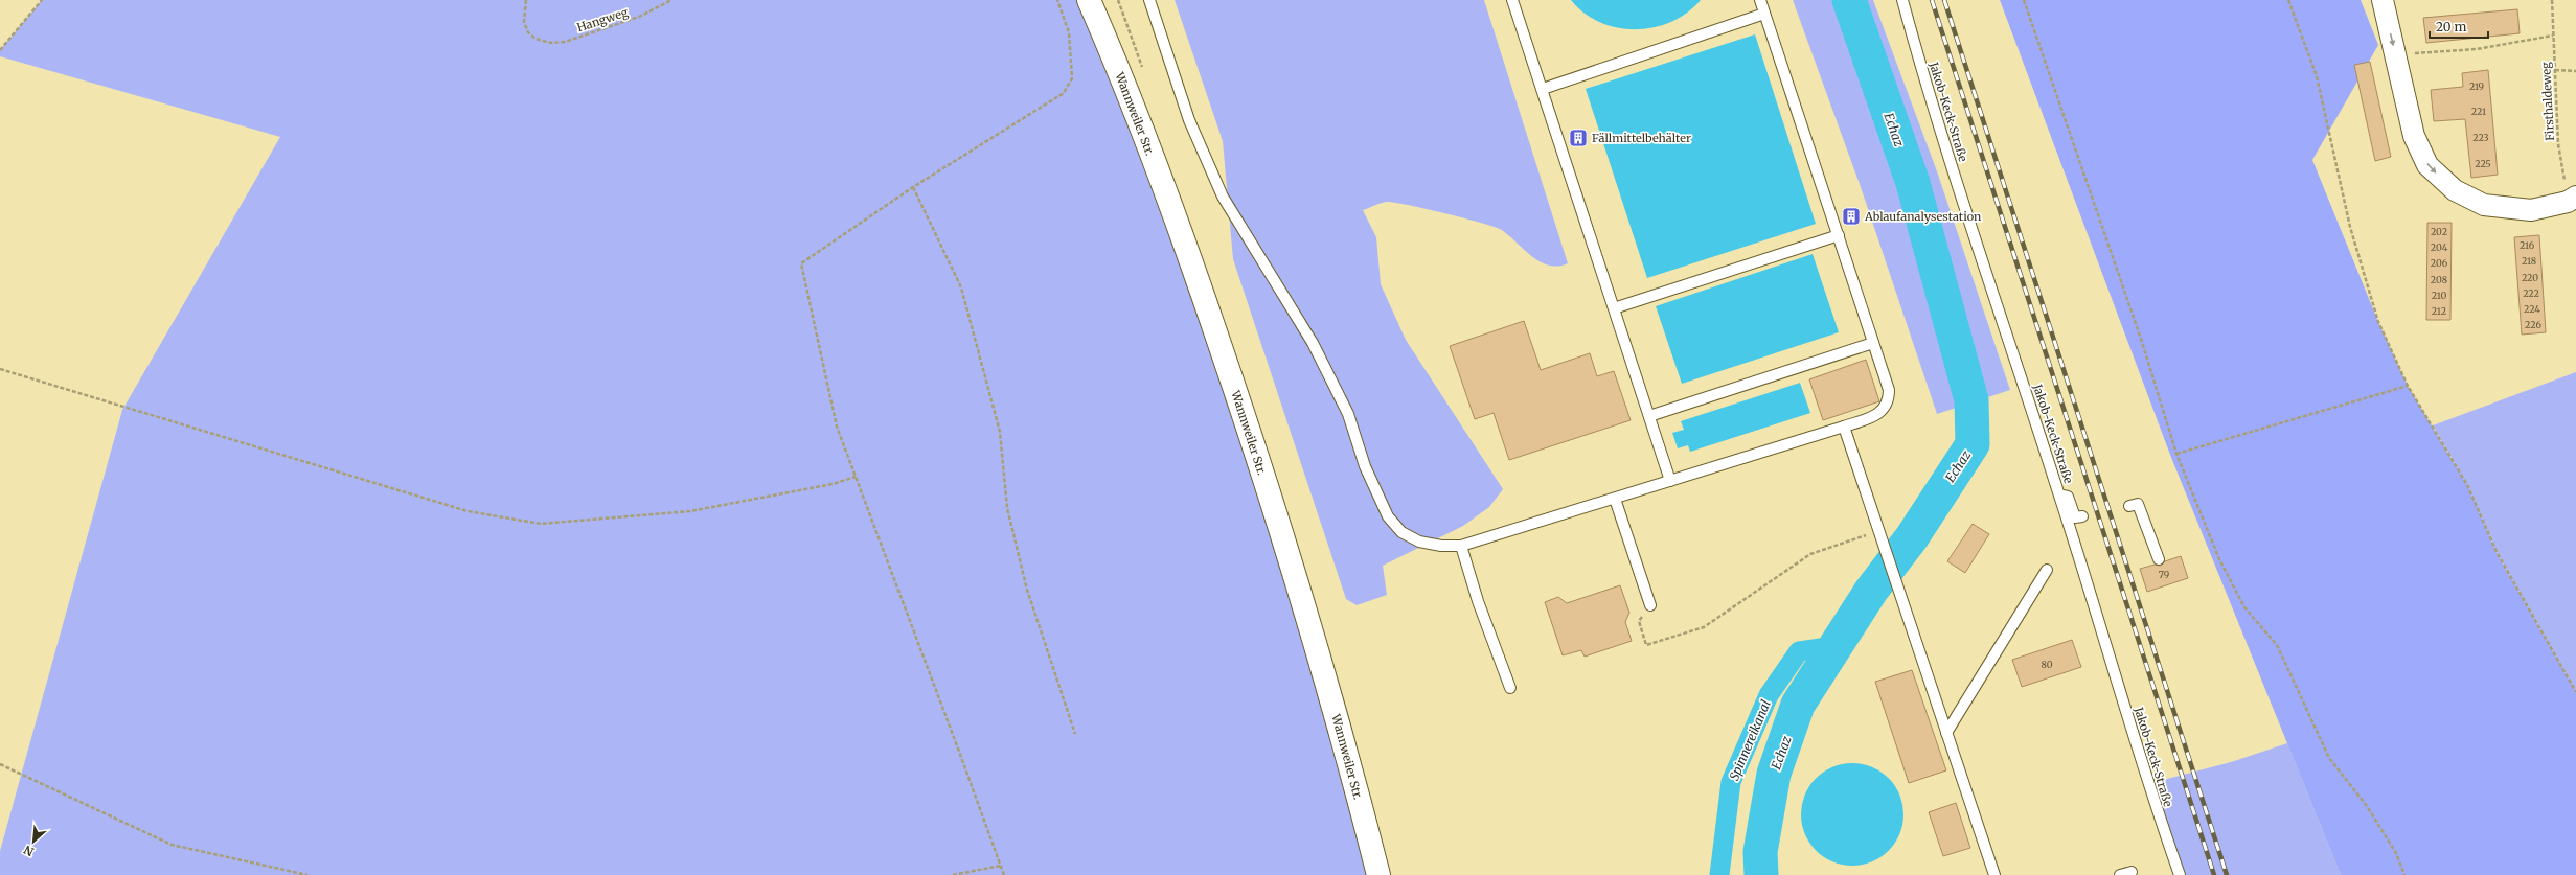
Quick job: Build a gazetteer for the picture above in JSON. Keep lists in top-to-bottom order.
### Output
{
  "streets": {
    "main road": ["Wannweiler Str."],
    "lane": ["Jakob-Keck-Straße"],
    "path": ["Hangweg", "Firsthaldeweg"]
  },
  "water": ["Echaz", "Spinnereikanal"],
  "places": {
    "building": ["Fällmittelbehälter", "Ablaufanalysestation"]
  },
  "house_numbers": [
    "219",
    "221",
    "223",
    "225",
    "202",
    "216",
    "204",
    "218",
    "206",
    "220",
    "208",
    "222",
    "210",
    "224",
    "212",
    "226",
    "79",
    "80"
  ],
  "scale_bar": "20 m",
  "north": "bottom left"
}
